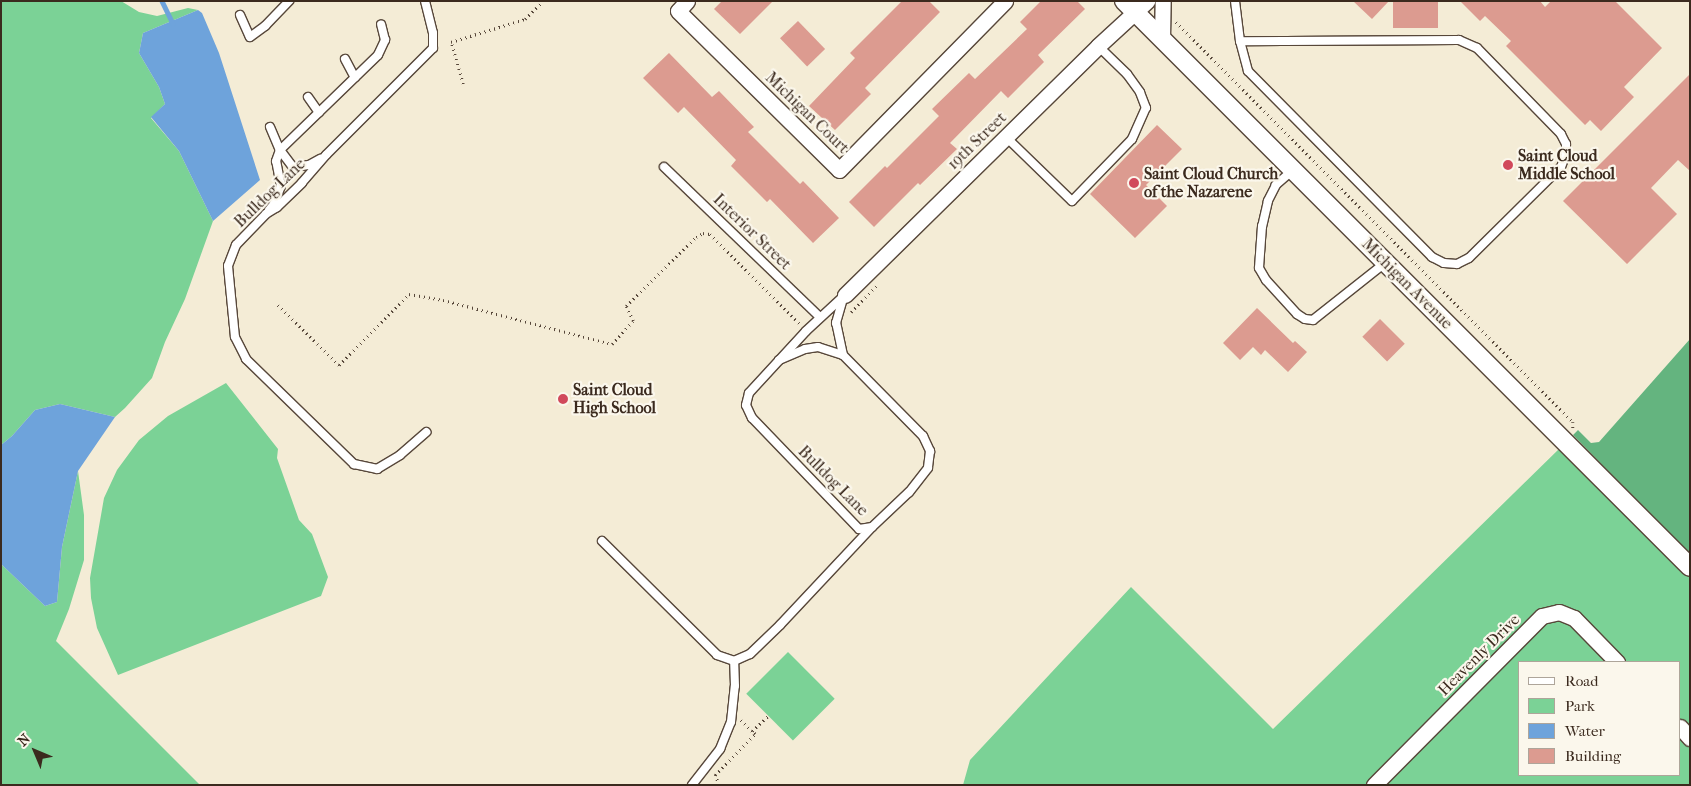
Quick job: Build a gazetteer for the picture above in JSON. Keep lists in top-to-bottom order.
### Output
{
  "streets": {
    "street": [
      "Michigan Court",
      "19th Street",
      "Michigan Avenue",
      "Heavenly Drive"
    ],
    "lane": ["Bulldog Lane", "Interior Street"]
  },
  "crossings": [
    ["19th Street", "Bulldog Lane"],
    ["19th Street", "Michigan Avenue"],
    ["Bulldog Lane", "Interior Street"]
  ],
  "places": ["Saint Cloud Middle School", "Saint Cloud Church of the Nazarene", "Saint Cloud High School"],
  "legend": [
    "Road",
    "Park",
    "Water",
    "Building"
  ],
  "north": "top left"
}
